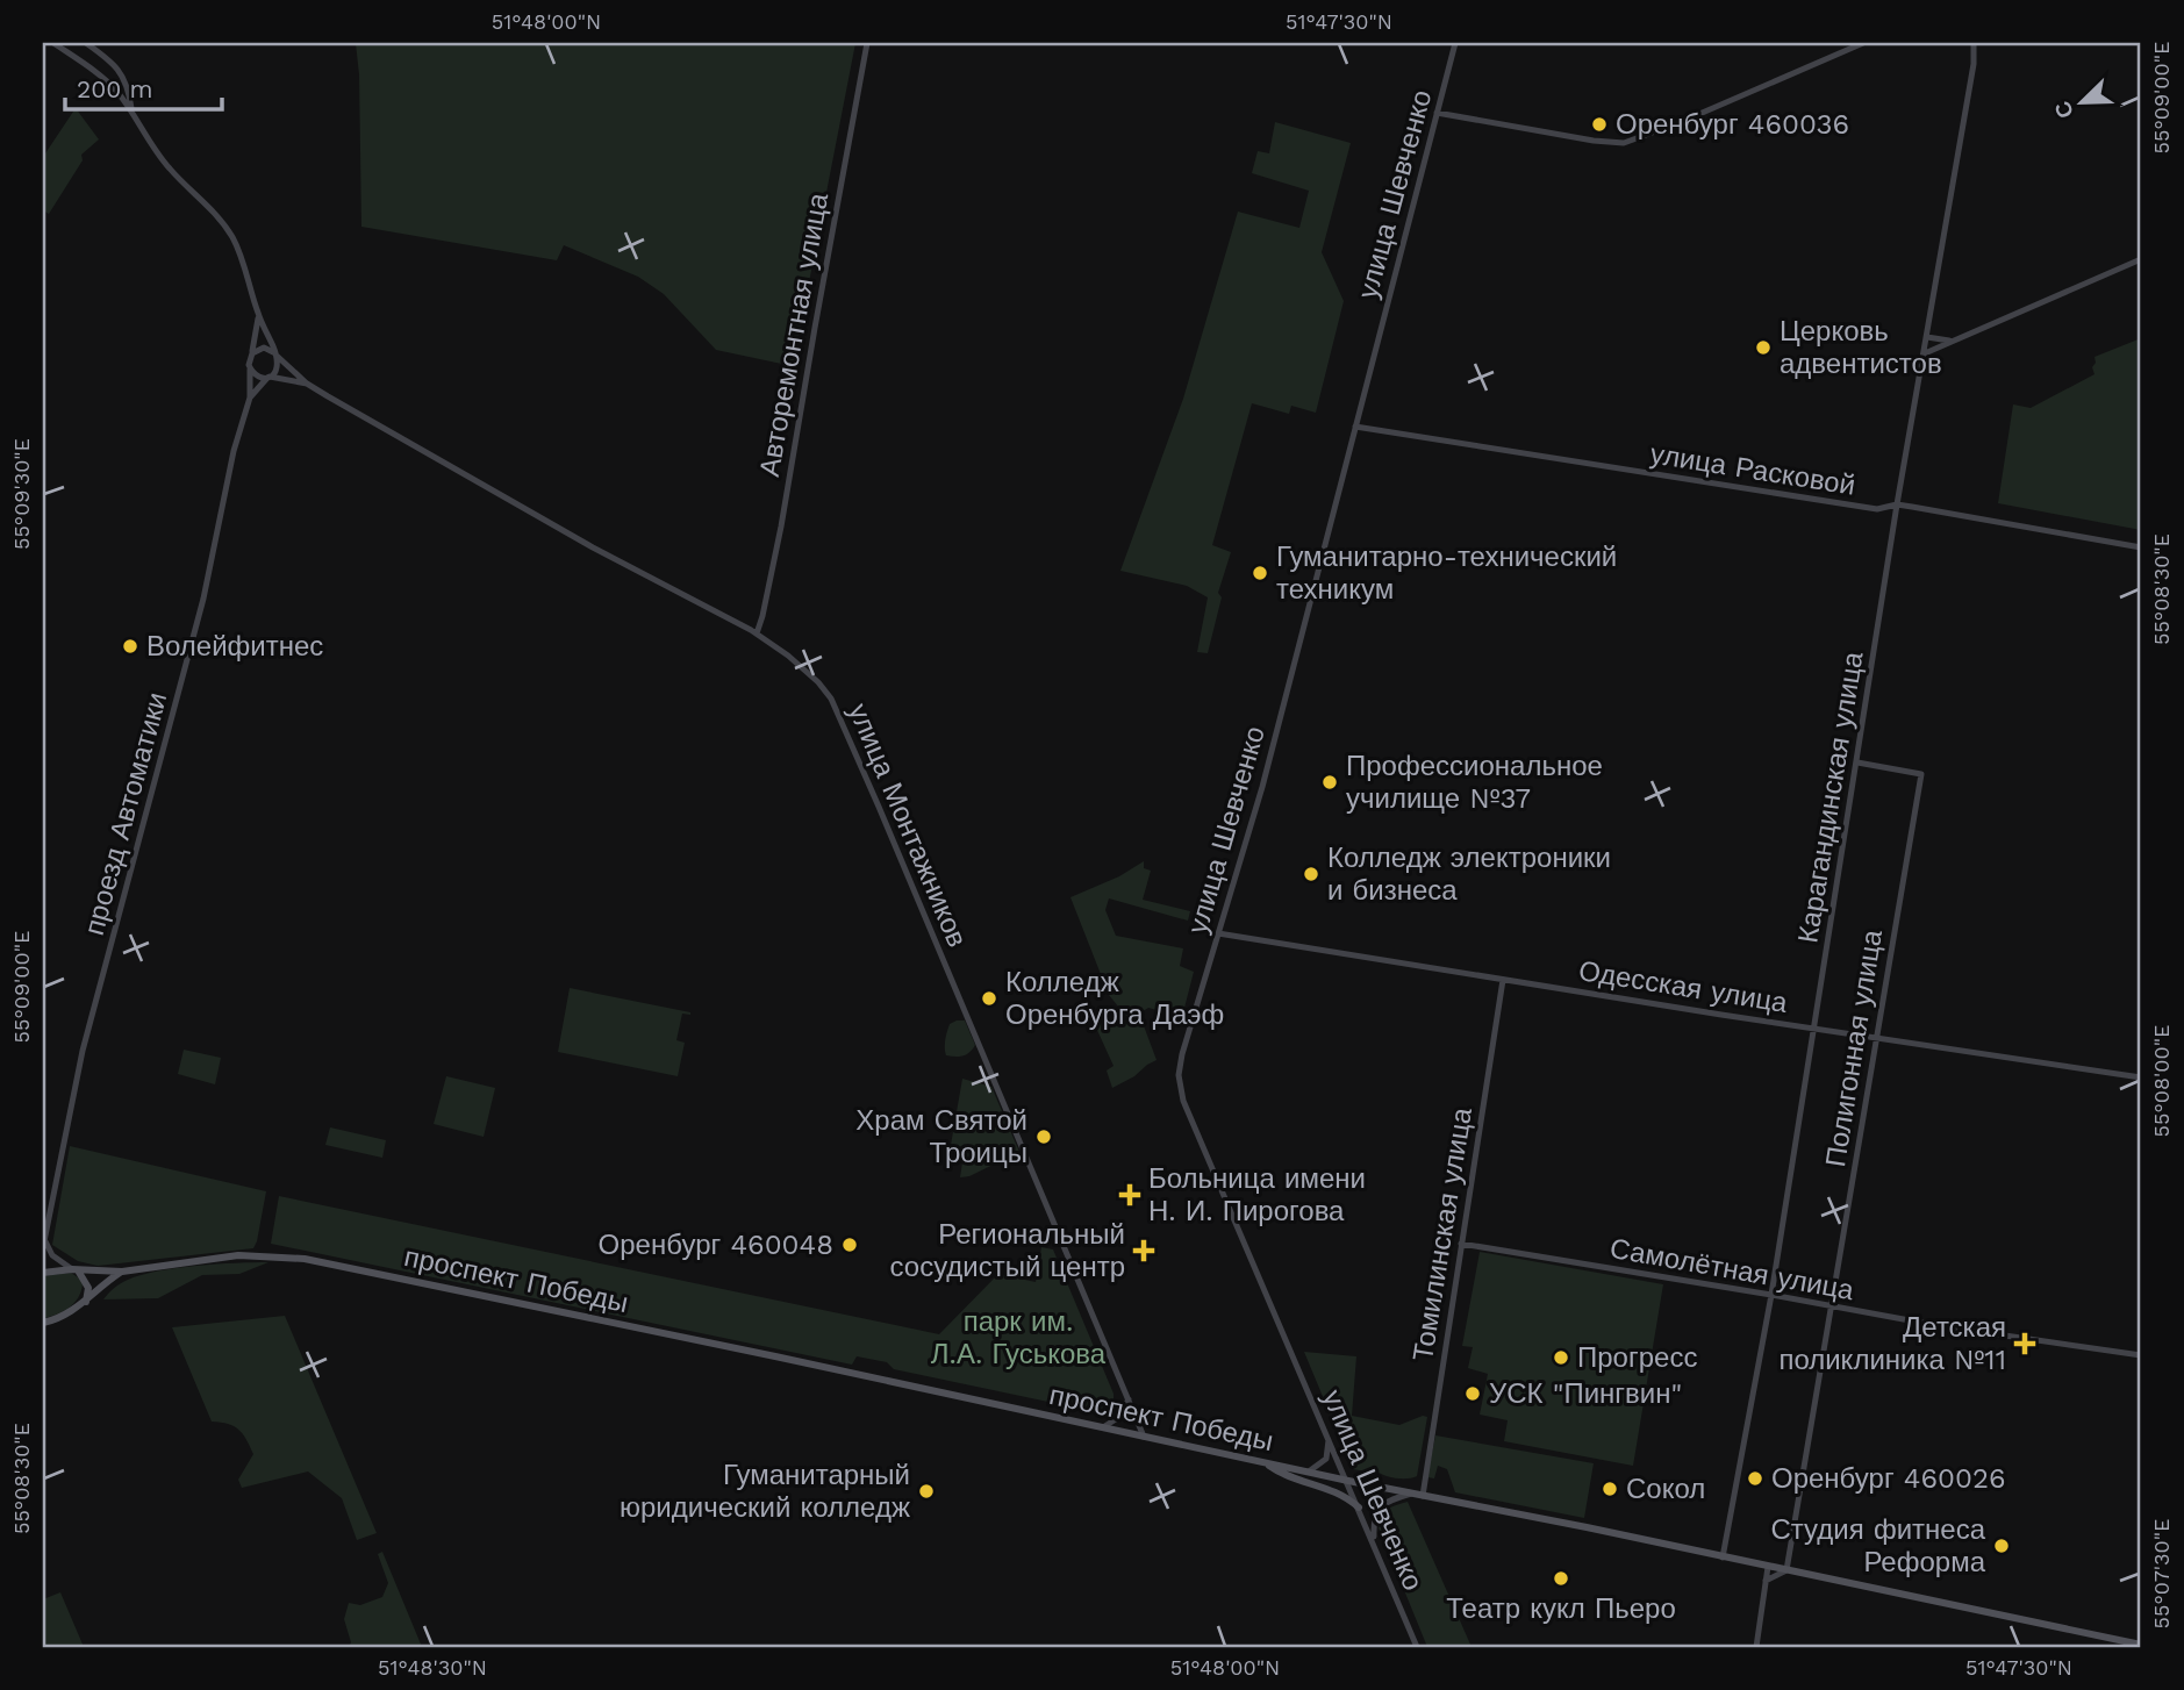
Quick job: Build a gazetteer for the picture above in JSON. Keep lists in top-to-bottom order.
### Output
{
  "streets": {
    "main road": [
      "улица Шевченко",
      "Авторемонтная улица",
      "улица Расковой",
      "Карагандинская улица",
      "проезд Автоматики",
      "улица Монтажников",
      "Одесская улица",
      "Полигонная улица",
      "Томилинская улица",
      "Самолётная улица",
      "проспект Победы"
    ]
  },
  "crossings": [
    ["улица Шевченко", "улица Расковой"],
    ["улица Шевченко", "Одесская улица"],
    ["улица Шевченко", "проспект Победы"],
    ["Авторемонтная улица", "улица Монтажников"],
    ["улица Расковой", "Карагандинская улица"],
    ["Карагандинская улица", "Одесская улица"],
    ["Карагандинская улица", "Полигонная улица"],
    ["Карагандинская улица", "Самолётная улица"],
    ["Карагандинская улица", "проспект Победы"],
    ["проезд Автоматики", "улица Монтажников"],
    ["улица Монтажников", "проспект Победы"],
    ["Одесская улица", "Полигонная улица"],
    ["Одесская улица", "Томилинская улица"],
    ["Полигонная улица", "Самолётная улица"],
    ["Полигонная улица", "проспект Победы"],
    ["Томилинская улица", "Самолётная улица"],
    ["Томилинская улица", "проспект Победы"]
  ],
  "parks": ["парк им. Л.А. Гуськова"],
  "places": {
    "other": [
      "Оренбург 460036",
      "Церковь адвентистов",
      "Гуманитарно-технический техникум",
      "Волейфитнес",
      "Профессиональное училище №37",
      "Колледж электроники и бизнеса",
      "Колледж Оренбурга Даэф",
      "Храм Святой Троицы",
      "Оренбург 460048",
      "Прогресс",
      "УСК \"Пингвин\"",
      "Оренбург 460026",
      "Сокол",
      "Гуманитарный юридический колледж",
      "Студия фитнеса Реформа",
      "Театр кукл Пьеро"
    ],
    "health": ["Больница имени Н. И. Пирогова", "Региональный сосудистый центр", "Детская поликлиника №11"]
  },
  "scale_bar": "200 m",
  "north": "bottom left",
  "coordinates": [
    "51°48'00\"N",
    "51°47'30\"N",
    "55°09'00\"E",
    "55°09'30\"E",
    "55°08'30\"E",
    "55°08'00\"E",
    "55°07'30\"E",
    "51°48'30\"N"
  ]
}
